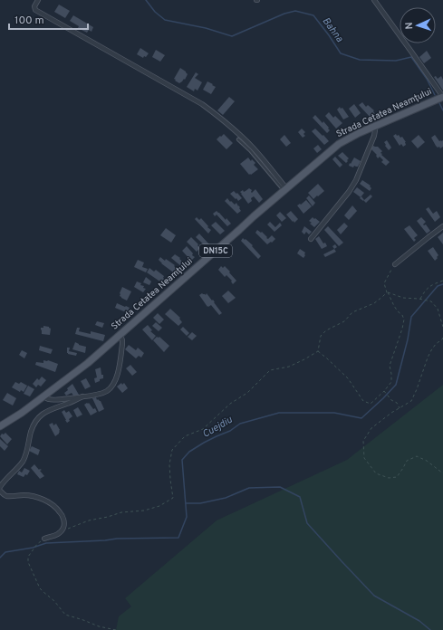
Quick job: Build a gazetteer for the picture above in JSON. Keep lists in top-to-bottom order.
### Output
{
  "streets": {
    "main road": ["Strada Cetatea Neamțului", "DN15C"]
  },
  "water": ["Bahna", "Cuejdiu"],
  "scale_bar": "100 m",
  "north": "left"
}
